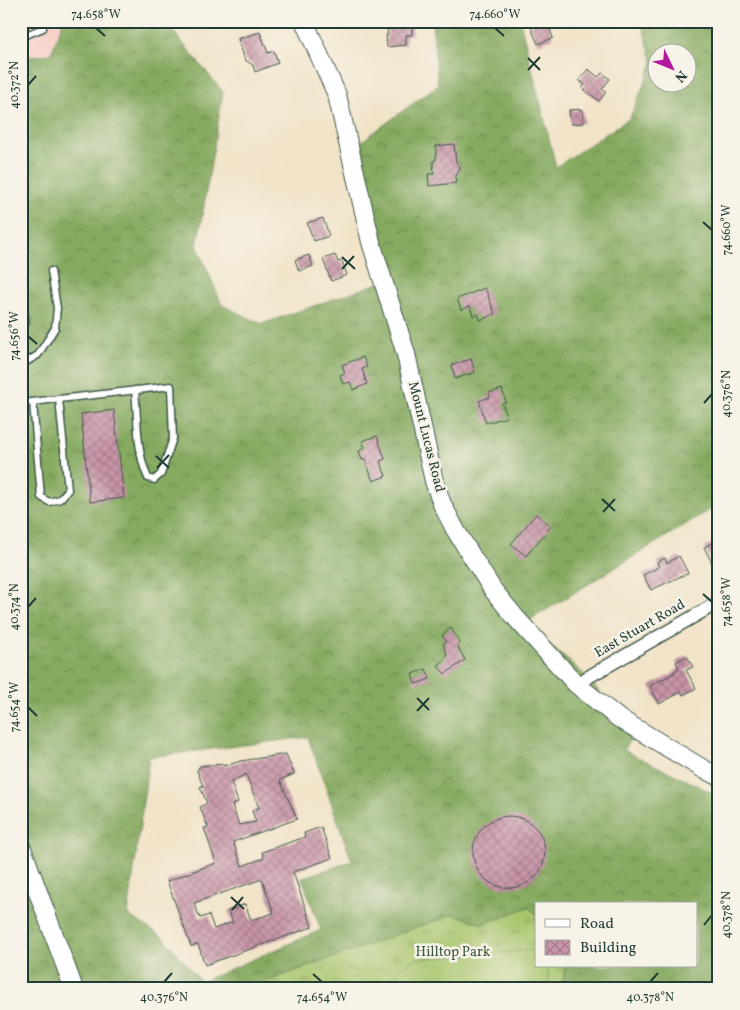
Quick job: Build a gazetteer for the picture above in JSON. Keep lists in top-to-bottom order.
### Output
{
  "streets": {
    "street": ["Mount Lucas Road", "East Stuart Road"]
  },
  "crossings": [
    ["Mount Lucas Road", "East Stuart Road"]
  ],
  "parks": ["Hilltop Park"],
  "legend": ["Road", "Building"],
  "north": "bottom right",
  "coordinates": [
    "74.658°W",
    "74.660°W",
    "40.372°N",
    "74.656°W",
    "40.376°N",
    "40.374°N",
    "74.654°W",
    "40.378°N"
  ]
}
